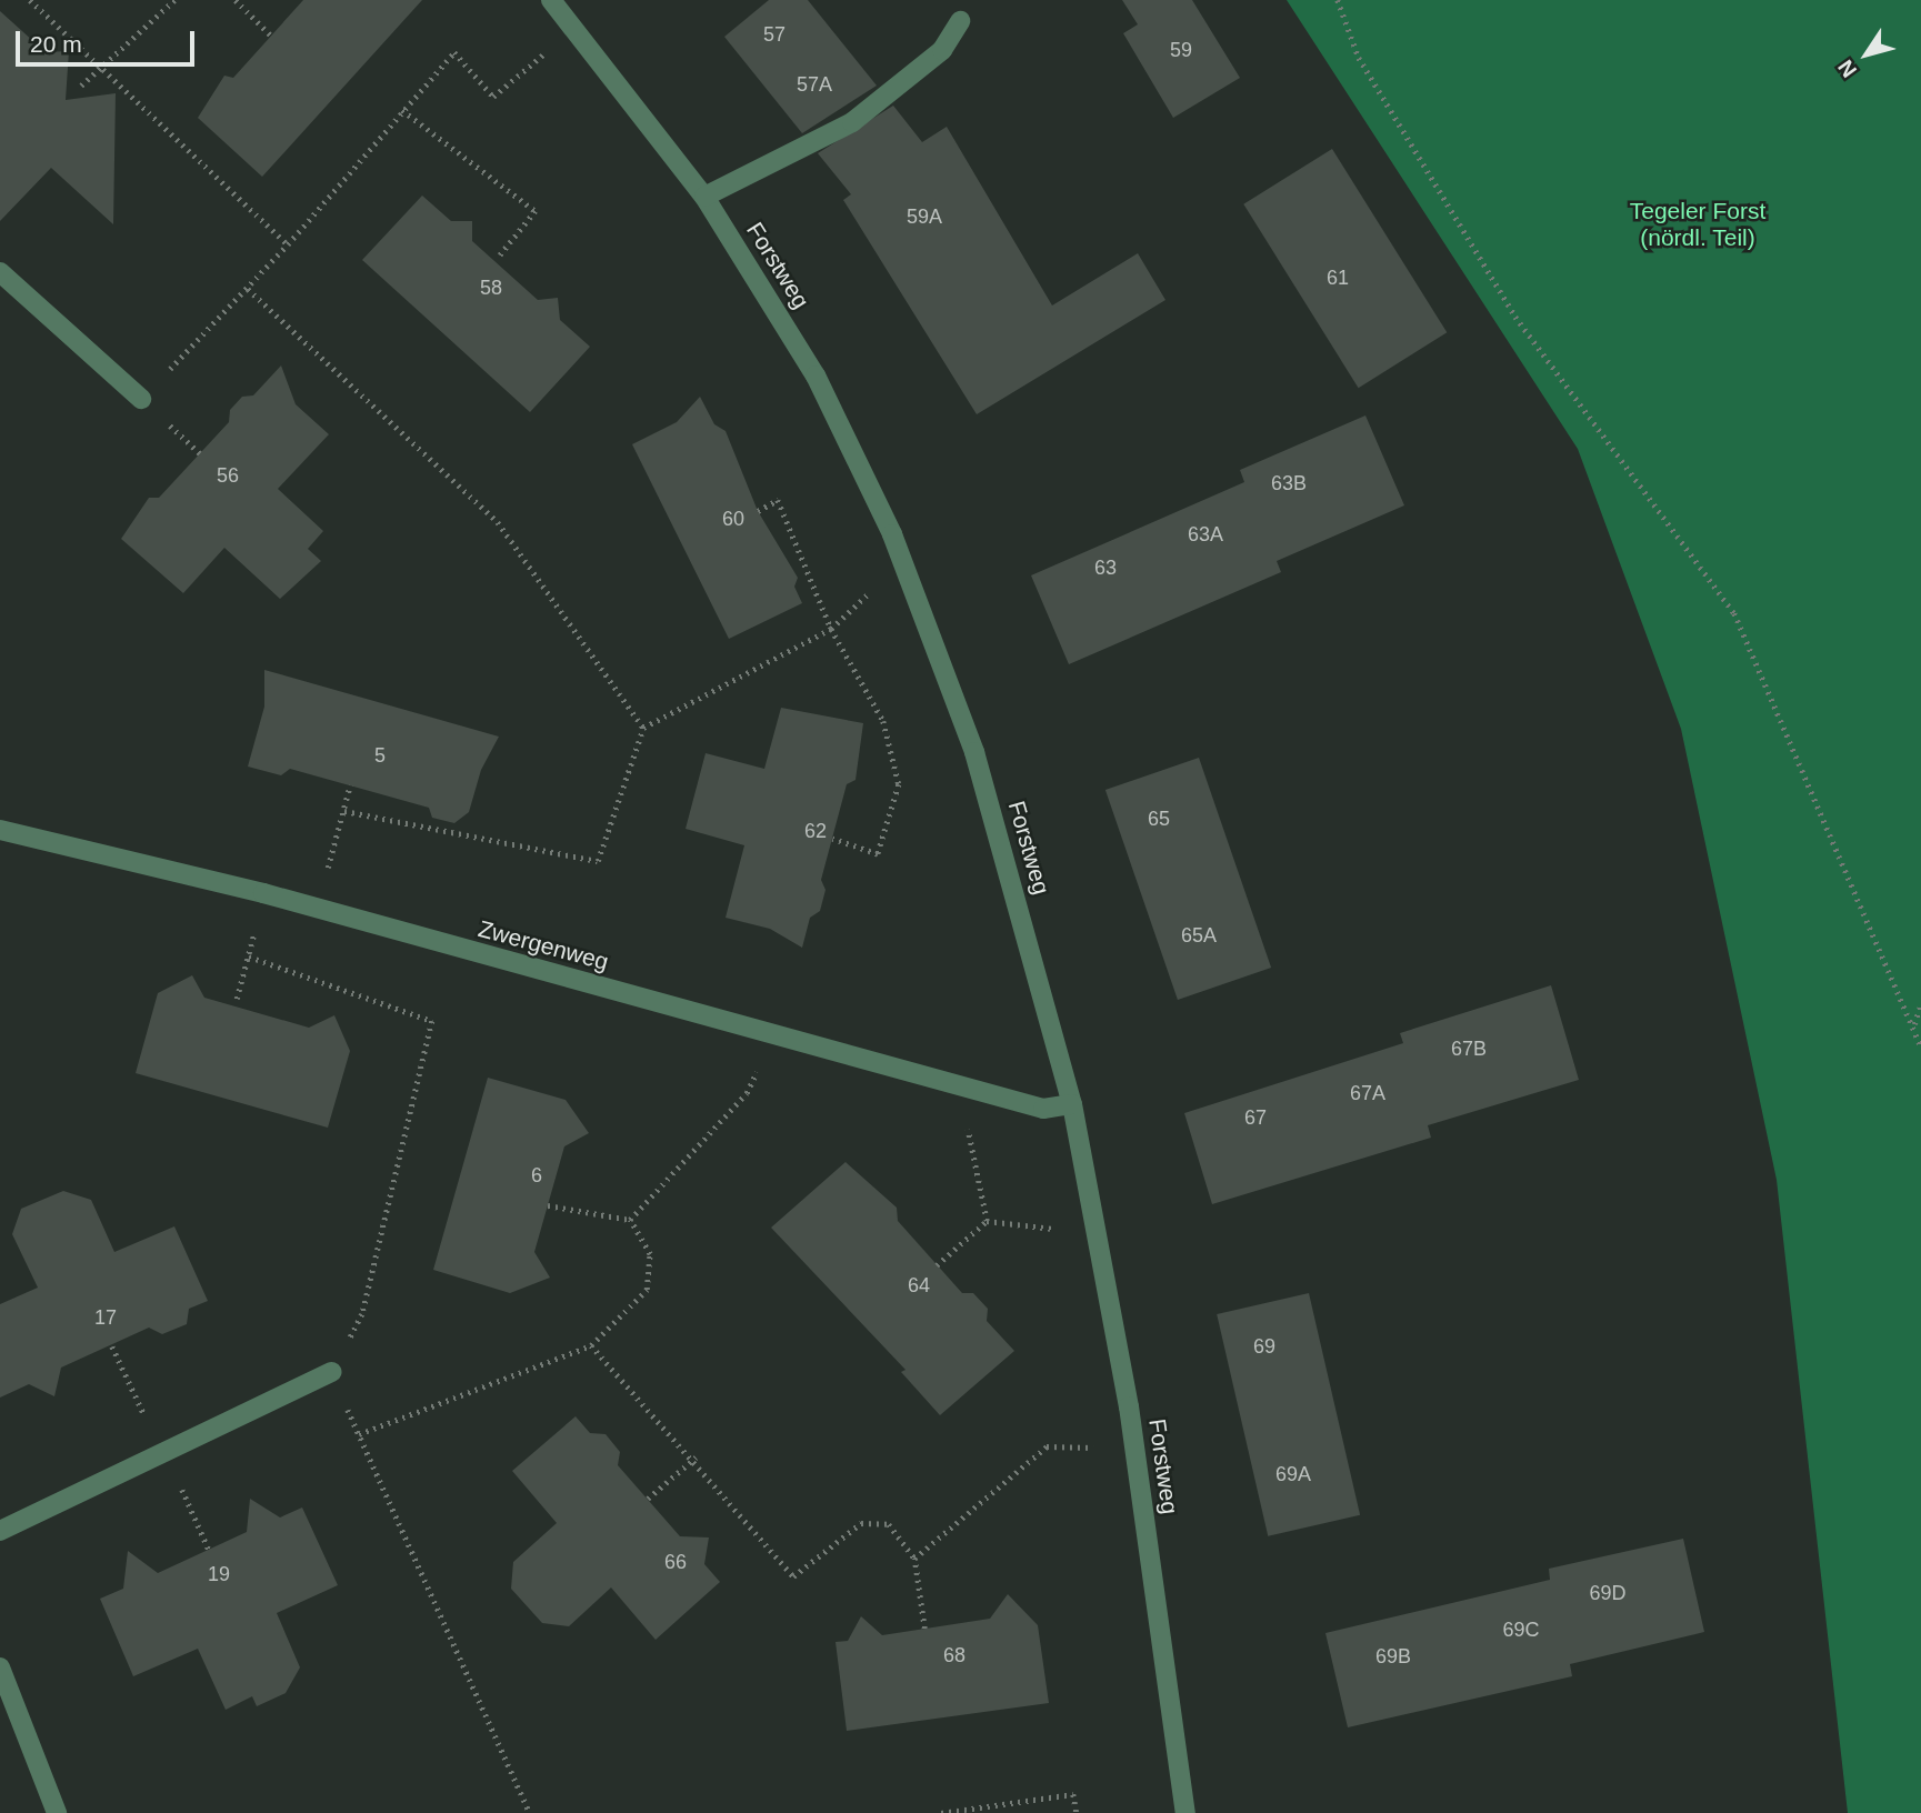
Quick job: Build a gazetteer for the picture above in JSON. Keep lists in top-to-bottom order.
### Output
{
  "streets": {
    "street": ["Forstweg", "Zwergenweg"]
  },
  "crossings": [
    ["Forstweg", "Zwergenweg"]
  ],
  "parks": ["Tegeler Forst (nördl. Teil)"],
  "house_numbers": [
    "57",
    "59",
    "57A",
    "59A",
    "61",
    "58",
    "56",
    "63B",
    "60",
    "63A",
    "63",
    "5",
    "65",
    "62",
    "65A",
    "67B",
    "67A",
    "67",
    "6",
    "64",
    "17",
    "69",
    "69A",
    "66",
    "19",
    "69D",
    "69C",
    "68",
    "69B"
  ],
  "scale_bar": "20 m",
  "north": "bottom left"
}
